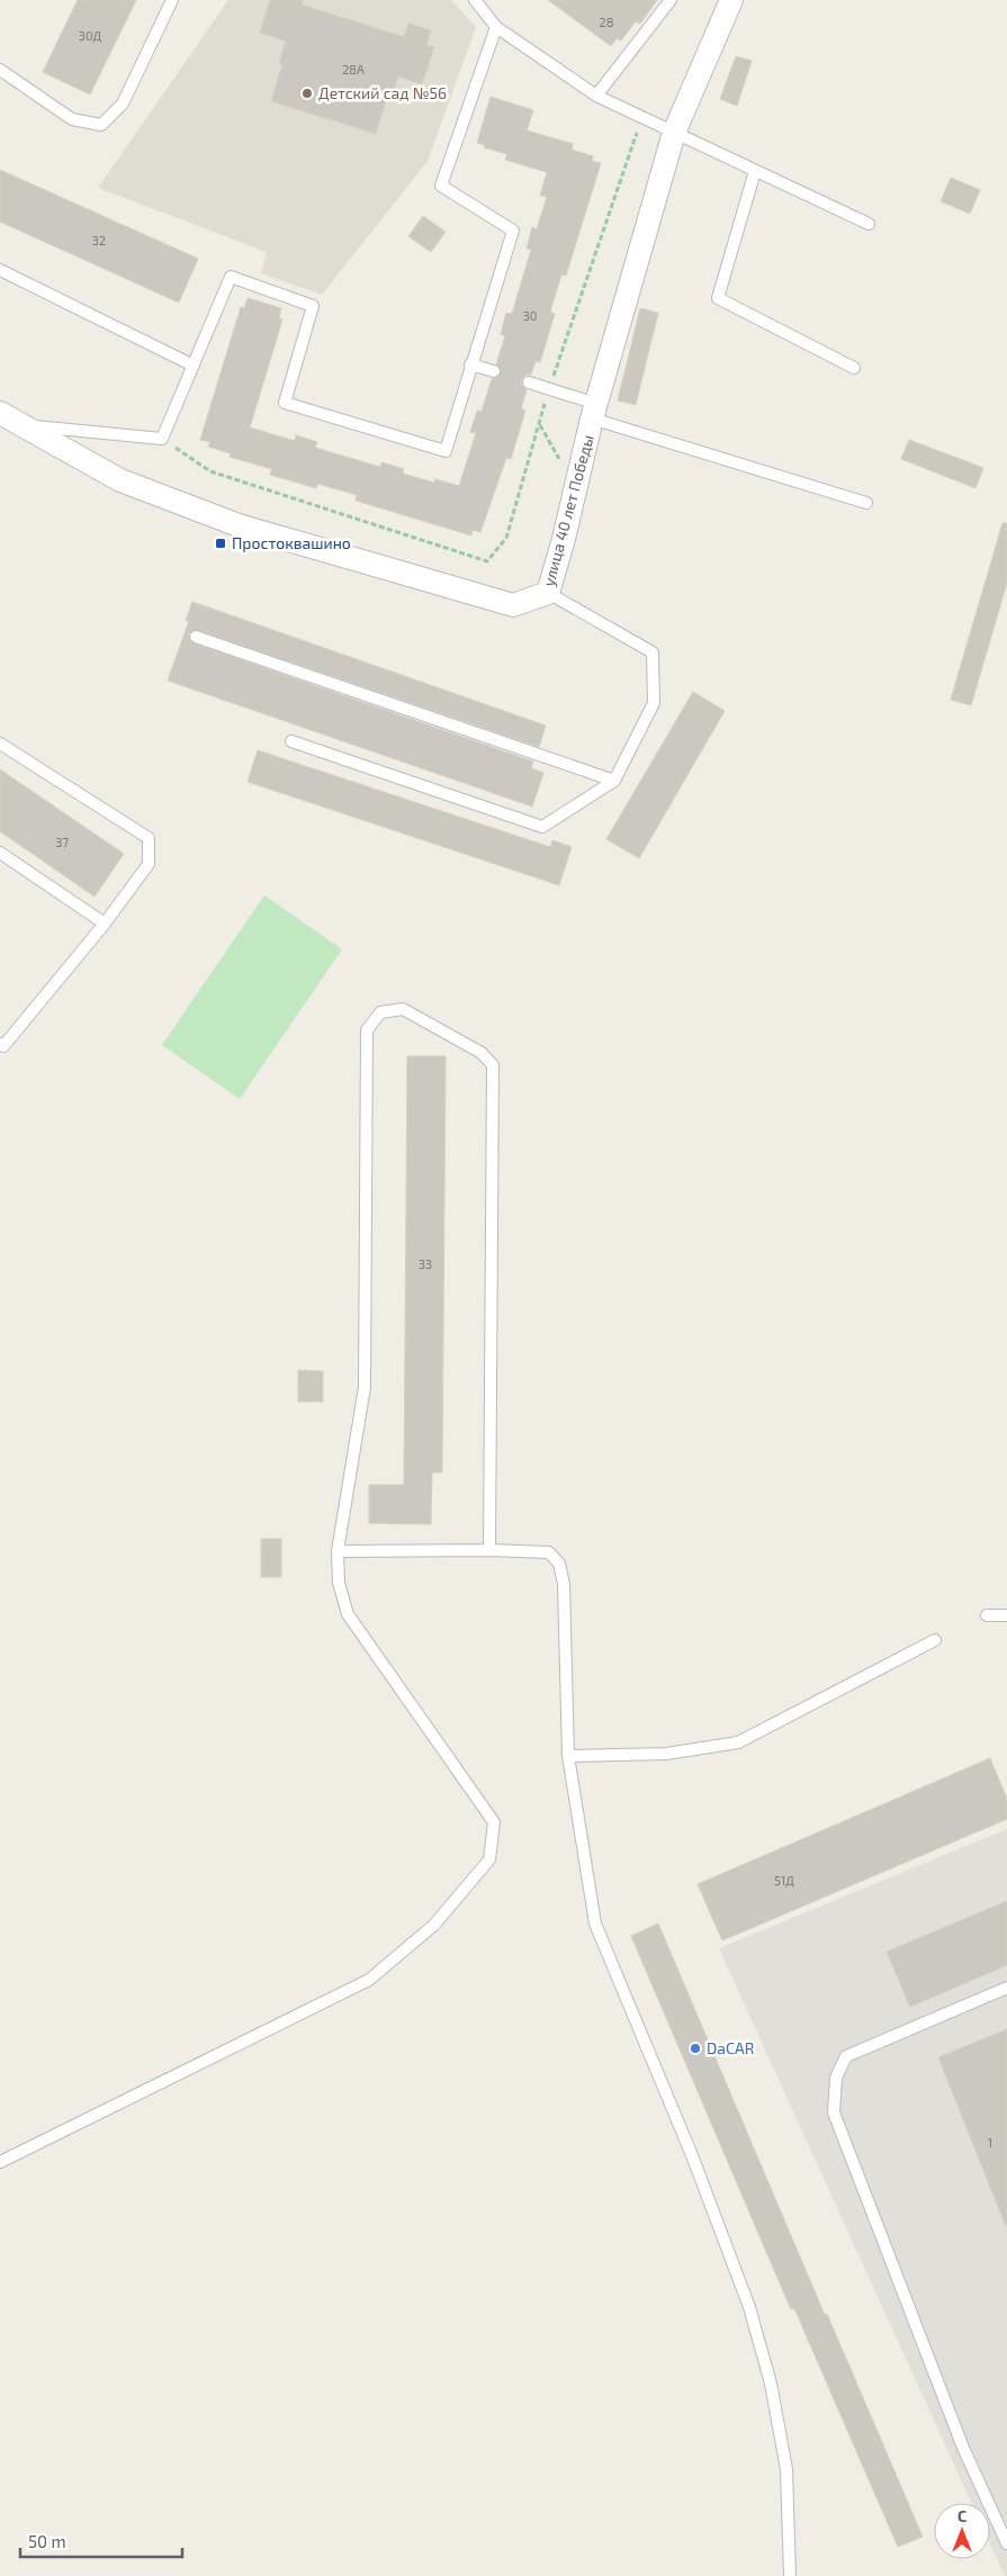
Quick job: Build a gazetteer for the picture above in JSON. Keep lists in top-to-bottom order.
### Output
{
  "streets": {
    "street": ["улица 40 лет Победы"]
  },
  "places": {
    "other": ["Детский сад №56", "DaCAR"],
    "transit": ["Простоквашино"]
  },
  "house_numbers": [
    "28",
    "30Д",
    "28А",
    "32",
    "30",
    "37",
    "33",
    "51Д",
    "1"
  ],
  "scale_bar": "50 m",
  "north": "top"
}
